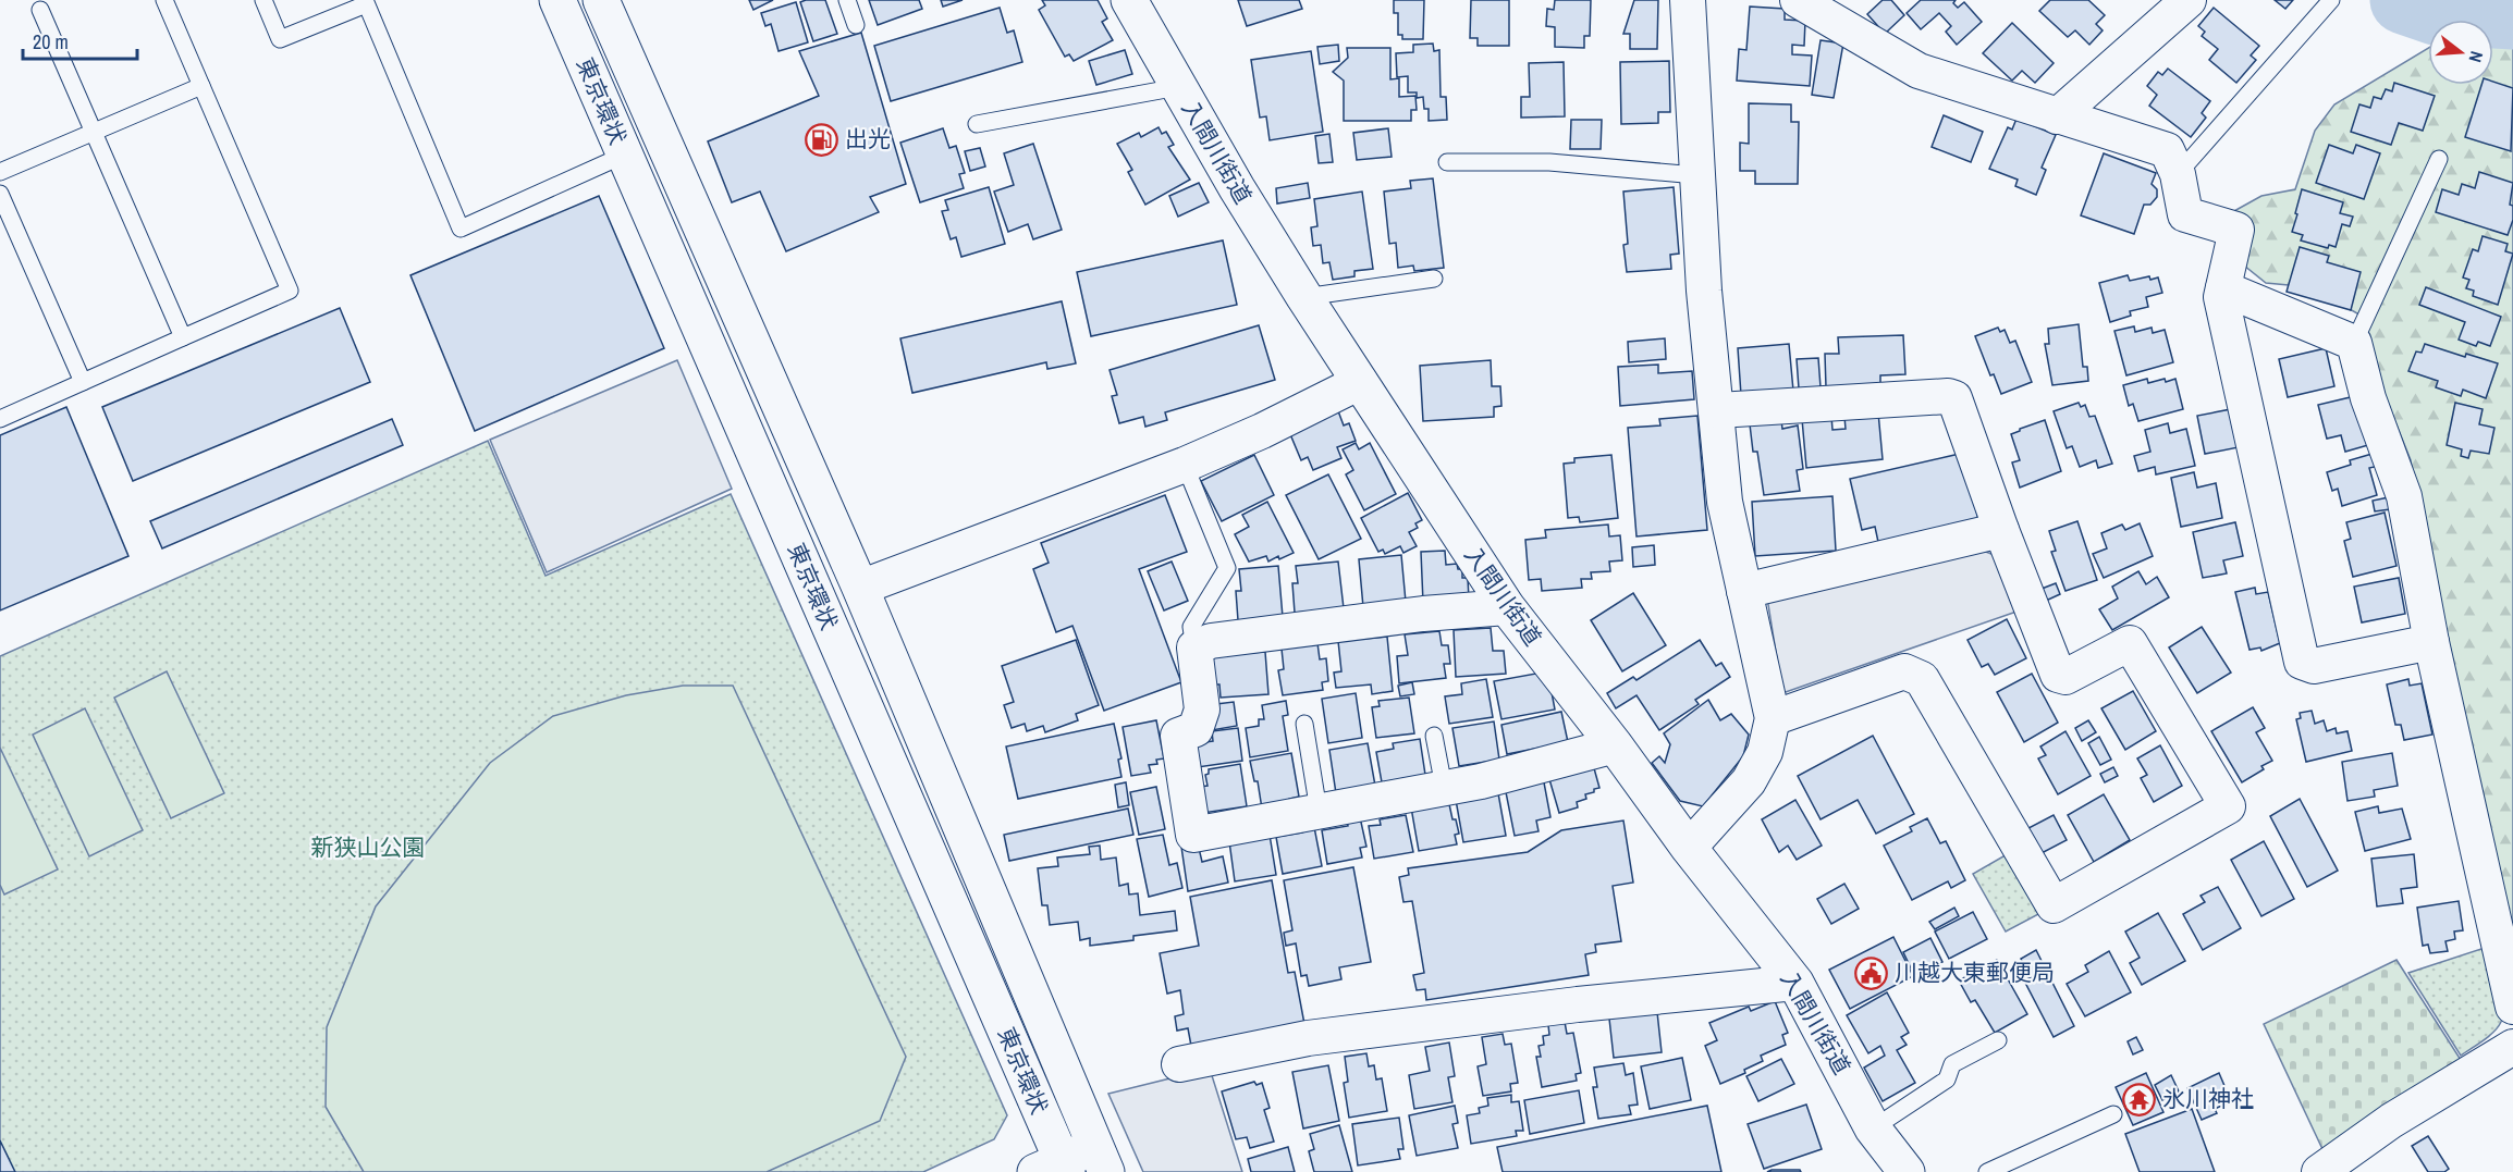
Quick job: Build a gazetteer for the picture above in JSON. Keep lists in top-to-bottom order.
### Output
{
  "streets": {
    "main road": ["東京環状", "入間川街道"]
  },
  "parks": ["新狭山公園"],
  "places": {
    "fuel station": ["出光"],
    "public building": ["川越大東郵便局"],
    "temple": ["氷川神社"]
  },
  "scale_bar": "20 m",
  "north": "right"
}
